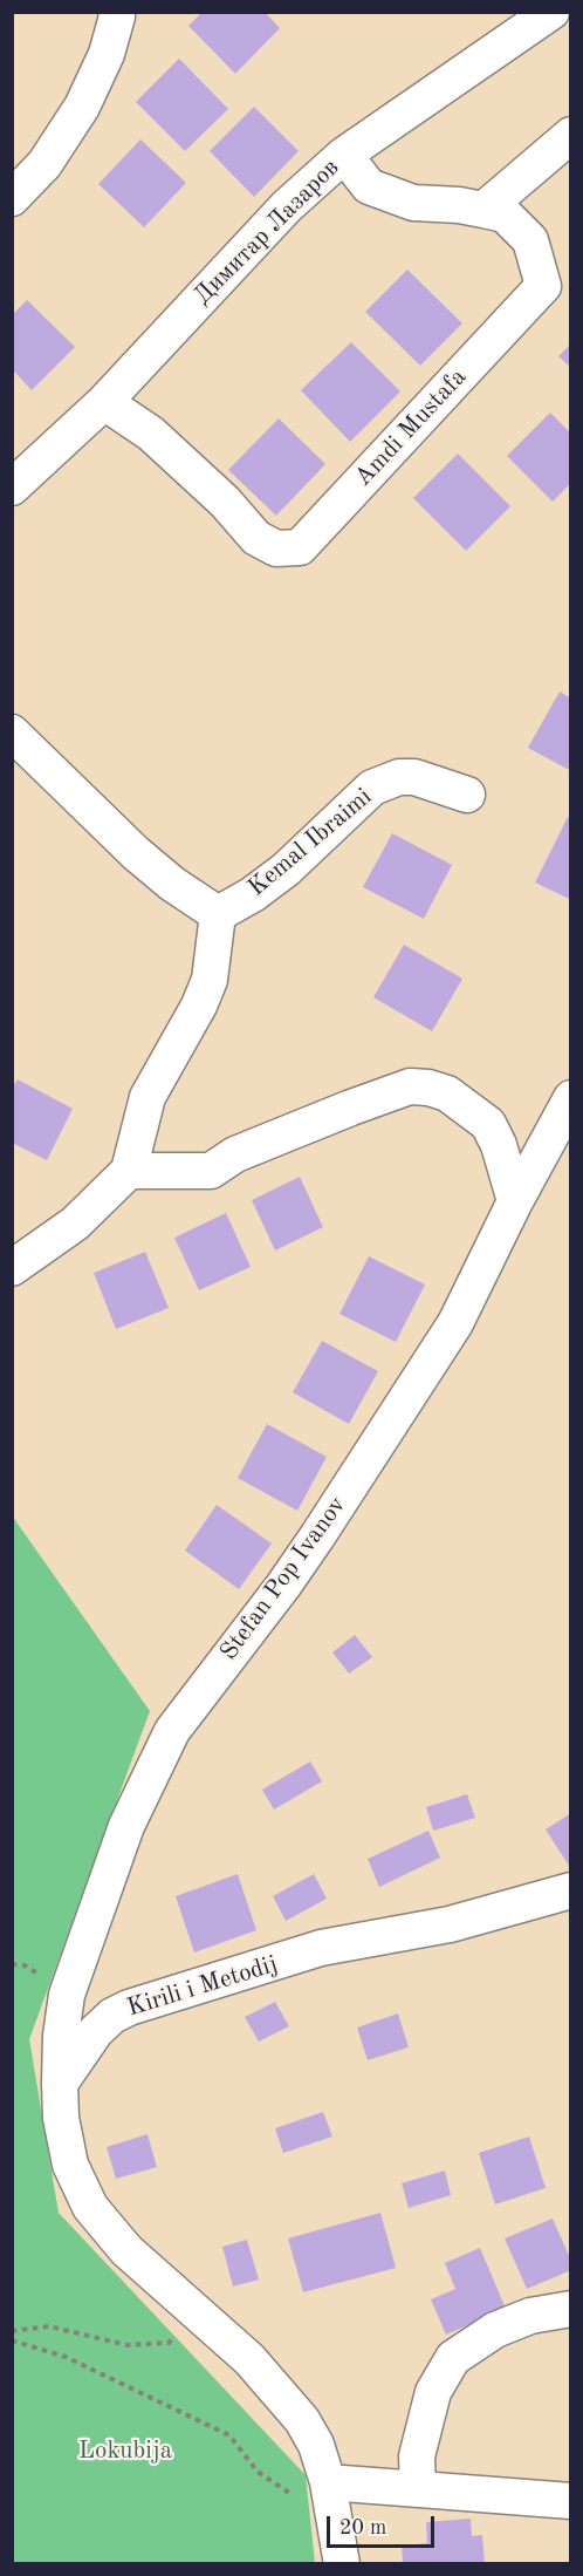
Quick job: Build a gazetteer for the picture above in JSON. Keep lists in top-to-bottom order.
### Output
{
  "streets": {
    "street": [
      "Димитар Лазаров",
      "Amdi Mustafa",
      "Kemal Ibraimi",
      "Stefan Pop Ivanov",
      "Kirili i Metodij"
    ]
  },
  "crossings": [
    ["Димитар Лазаров", "Amdi Mustafa"],
    ["Stefan Pop Ivanov", "Kirili i Metodij"]
  ],
  "parks": ["Lokubija"],
  "scale_bar": "20 m"
}
